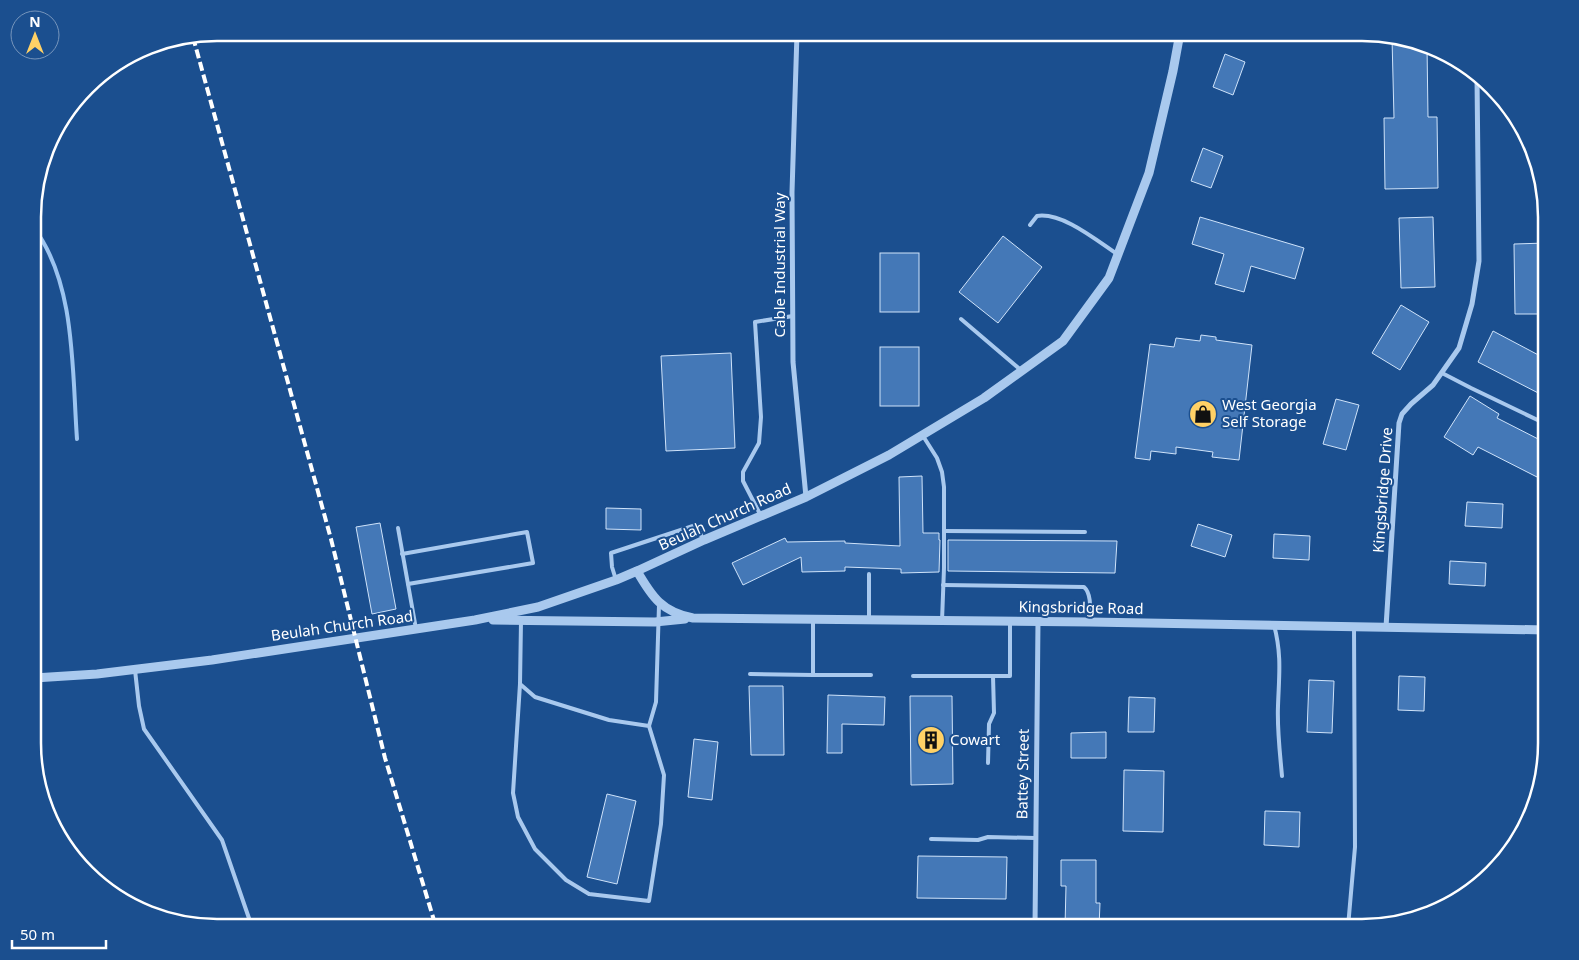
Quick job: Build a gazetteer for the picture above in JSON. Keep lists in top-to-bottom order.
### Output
{
  "streets": {
    "street": [
      "Cable Industrial Way",
      "Kingsbridge Drive",
      "Beulah Church Road",
      "Kingsbridge Road",
      "Battey Street"
    ]
  },
  "crossings": [
    ["Cable Industrial Way", "Beulah Church Road"],
    ["Kingsbridge Drive", "Kingsbridge Road"],
    ["Beulah Church Road", "Kingsbridge Road"],
    ["Kingsbridge Road", "Battey Street"]
  ],
  "places": {
    "shop": ["West Georgia Self Storage"],
    "building": ["Cowart"]
  },
  "scale_bar": "50 m",
  "north": "top"
}
